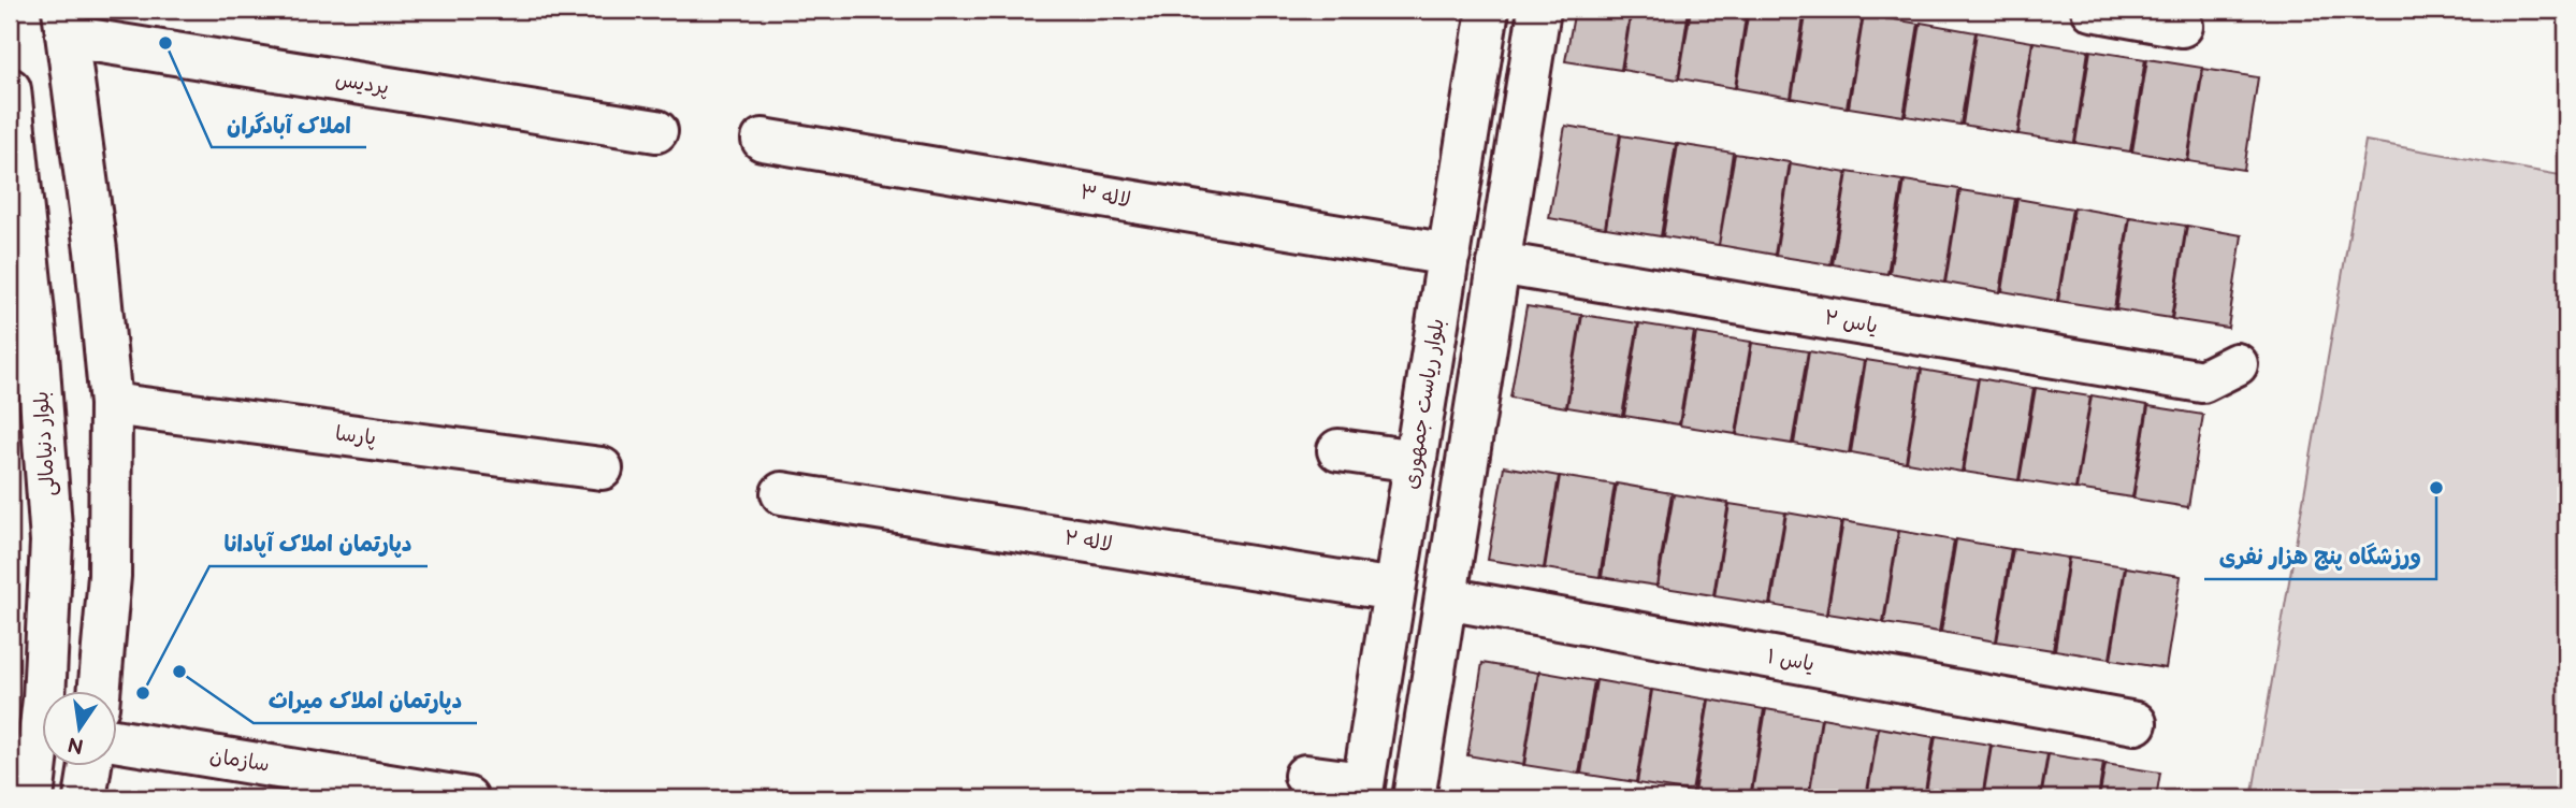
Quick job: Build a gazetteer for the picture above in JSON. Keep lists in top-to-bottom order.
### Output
{
  "streets": {
    "street": [
      "پردیس",
      "لاله ۳",
      "یاس ۲",
      "بلوار ریاست جمهوری",
      "پارسا",
      "بلوار دنیامالی",
      "لاله ۲",
      "یاس ۱",
      "سازمان"
    ]
  },
  "crossings": [
    ["لاله ۳", "بلوار ریاست جمهوری"],
    ["بلوار ریاست جمهوری", "لاله ۲"]
  ],
  "places": [
    "املاک آبادگران",
    "ورزشگاه پنج هزار نفری",
    "دپارتمان املاک میراث",
    "دپارتمان املاک آپادانا"
  ],
  "north": "bottom"
}
